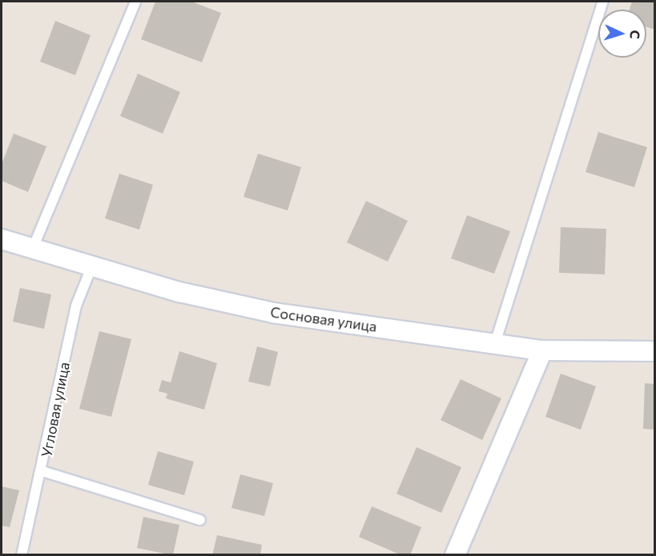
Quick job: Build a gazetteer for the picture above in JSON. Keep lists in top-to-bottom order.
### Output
{
  "streets": {
    "street": ["Сосновая улица"],
    "lane": ["Угловая улица"]
  },
  "crossings": [
    ["Сосновая улица", "Угловая улица"]
  ],
  "north": "right"
}
